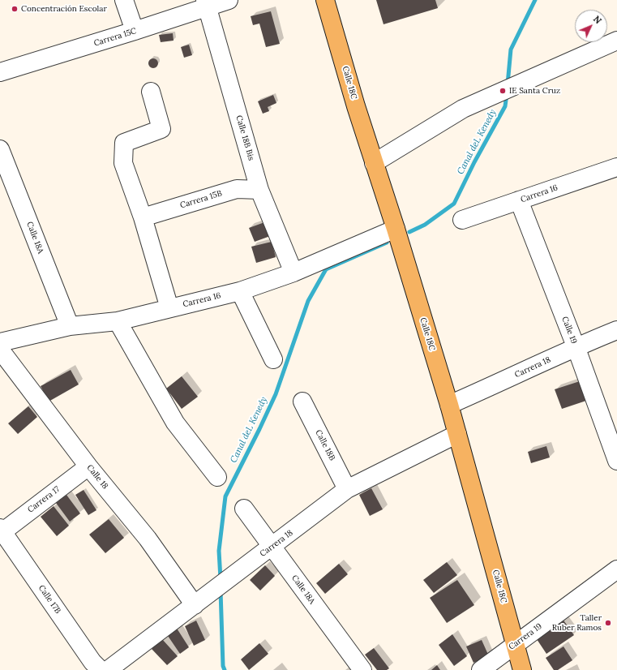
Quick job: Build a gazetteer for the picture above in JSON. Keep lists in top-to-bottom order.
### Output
{
  "streets": {
    "main road": ["Calle 18C"],
    "street": [
      "Carrera 15C",
      "Calle 18B Bis",
      "Carrera 16",
      "Carrera 15B",
      "Calle 18A",
      "Calle 19",
      "Carrera 18",
      "Calle 18B",
      "Calle 18",
      "Carrera 17",
      "Calle 17B",
      "Carrera 19"
    ]
  },
  "crossings": [
    ["Carrera 15C", "Calle 18B Bis"],
    ["Calle 18C", "Carrera 16"],
    ["Calle 18C", "Carrera 18"],
    ["Calle 18C", "Carrera 19"],
    ["Calle 18B Bis", "Carrera 16"],
    ["Calle 18B Bis", "Carrera 15B"],
    ["Carrera 16", "Calle 18A"],
    ["Carrera 16", "Calle 19"],
    ["Calle 18A", "Carrera 18"],
    ["Calle 19", "Carrera 18"],
    ["Carrera 18", "Calle 18B"],
    ["Carrera 18", "Calle 18"],
    ["Carrera 18", "Calle 17B"],
    ["Calle 18", "Carrera 17"],
    ["Carrera 17", "Calle 17B"]
  ],
  "water": ["Canal deL Kenedy"],
  "places": ["Concentración Escolar", "IE Santa Cruz", "Taller Ruber Ramos"],
  "north": "top right"
}
